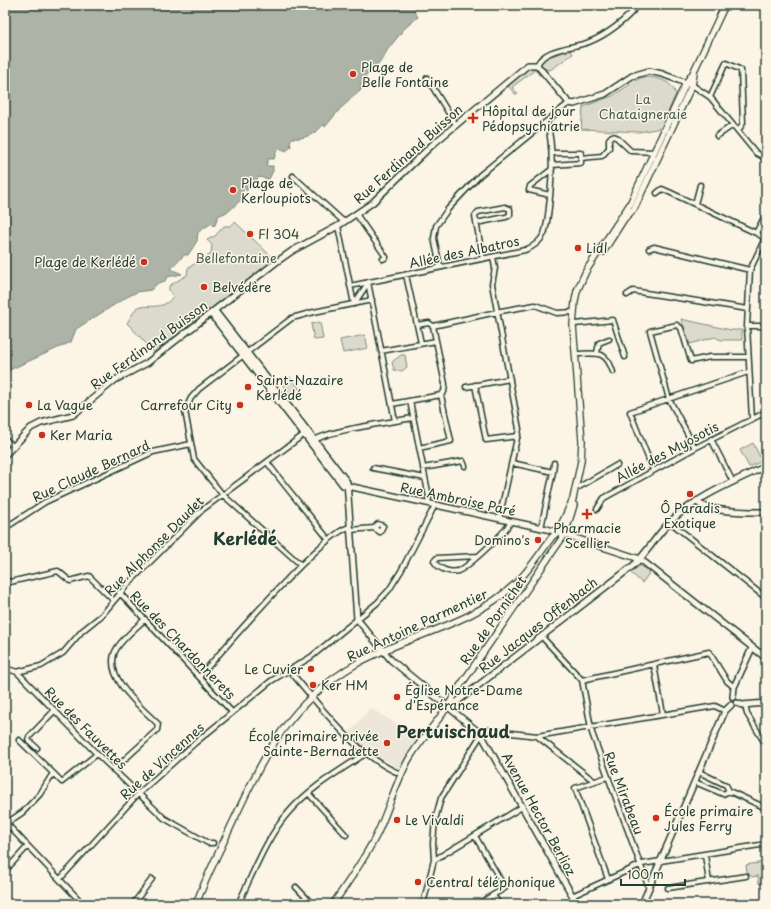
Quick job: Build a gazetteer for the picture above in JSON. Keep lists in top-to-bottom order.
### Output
{
  "streets": {
    "main road": ["Rue de Pornichet", "Rue Antoine Parmentier"],
    "street": [
      "Rue Ferdinand Buisson",
      "Allée des Albatros",
      "Allée des Myosotis",
      "Rue Claude Bernard",
      "Rue Ambroise Paré",
      "Rue Alphonse Daudet",
      "Rue Jacques Offenbach",
      "Rue des Chardonnerets",
      "Rue des Fauvettes",
      "Rue de Vincennes",
      "Rue Mirabeau",
      "Avenue Hector Berlioz"
    ]
  },
  "crossings": [
    ["Rue Ambroise Paré", "Rue de Pornichet"],
    ["Rue Ambroise Paré", "Rue Antoine Parmentier"],
    ["Rue Ambroise Paré", "Rue Jacques Offenbach"],
    ["Rue Ambroise Paré", "Rue de Vincennes"],
    ["Rue Alphonse Daudet", "Rue des Chardonnerets"],
    ["Rue Alphonse Daudet", "Rue des Fauvettes"],
    ["Rue de Pornichet", "Rue Antoine Parmentier"],
    ["Rue de Pornichet", "Rue Jacques Offenbach"],
    ["Rue des Chardonnerets", "Rue de Vincennes"],
    ["Rue des Fauvettes", "Rue de Vincennes"]
  ],
  "districts": ["Kerlédé", "Pertuischaud"],
  "parks": ["La Chataigneraie", "Bellefontaine"],
  "places": {
    "other": [
      "Plage de Belle Fontaine",
      "Plage de Kerloupiots",
      "Fl 304",
      "Lidl",
      "Plage de Kerlédé",
      "Belvédère",
      "Saint-Nazaire Kerlédé",
      "La Vague",
      "Carrefour City",
      "Ker Maria",
      "Ô Paradis Exotique",
      "Domino's",
      "Le Cuvier",
      "Ker HM",
      "Église Notre-Dame d'Espérance",
      "École primaire privée Sainte-Bernadette",
      "École primaire Jules Ferry",
      "Le Vivaldi",
      "Central téléphonique"
    ],
    "health": ["Hôpital de jour Pédopsychiatrie", "Pharmacie Scellier"]
  },
  "scale_bar": "100 m"
}
